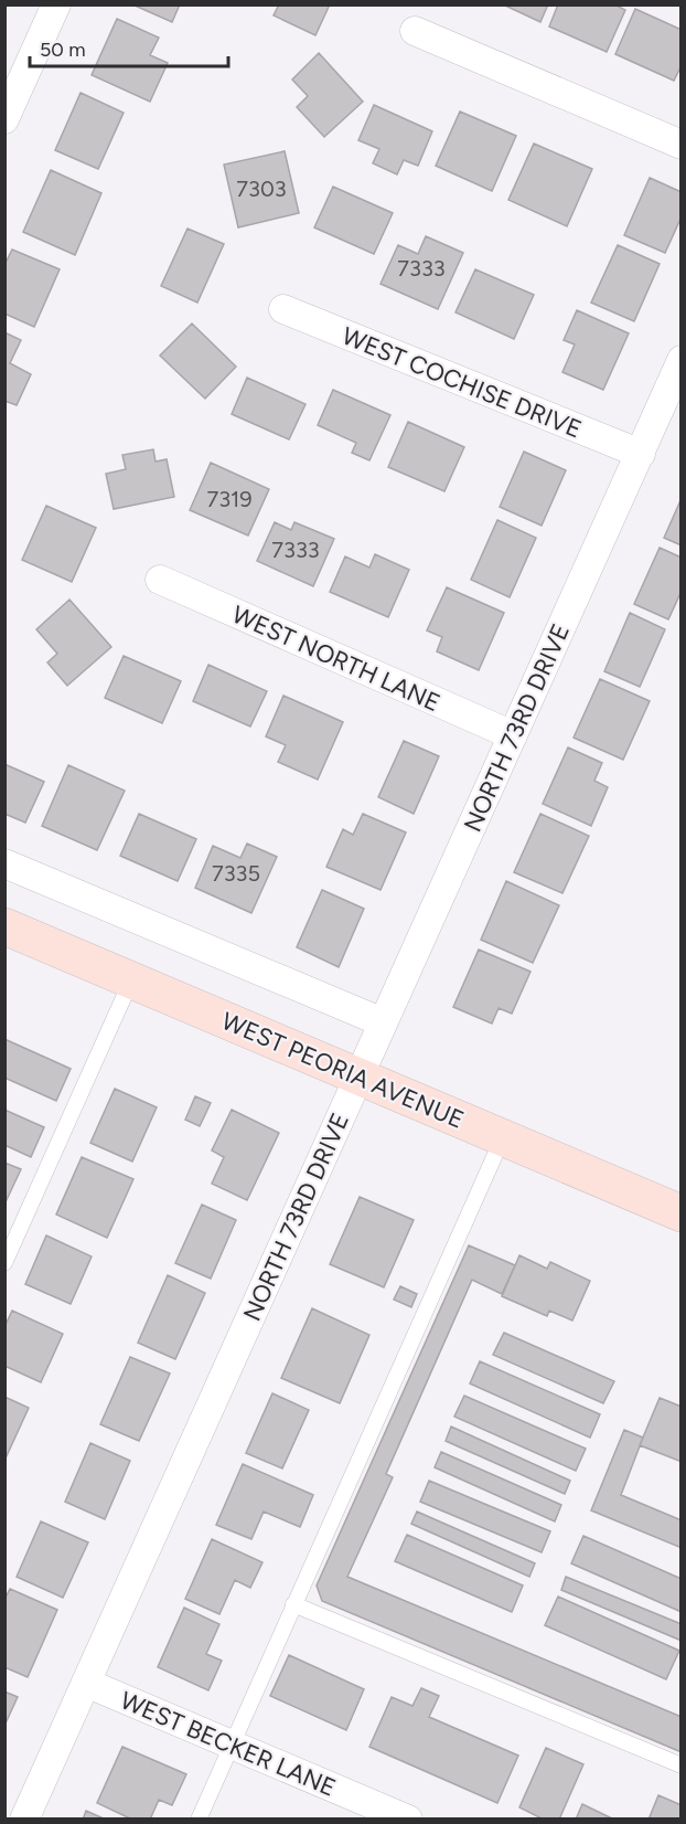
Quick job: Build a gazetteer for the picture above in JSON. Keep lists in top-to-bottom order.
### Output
{
  "streets": {
    "main road": ["WEST PEORIA AVENUE"],
    "street": [
      "WEST COCHISE DRIVE",
      "WEST NORTH LANE",
      "NORTH 73RD DRIVE",
      "WEST BECKER LANE"
    ]
  },
  "crossings": [
    ["WEST COCHISE DRIVE", "NORTH 73RD DRIVE"],
    ["WEST NORTH LANE", "NORTH 73RD DRIVE"],
    ["NORTH 73RD DRIVE", "WEST PEORIA AVENUE"],
    ["NORTH 73RD DRIVE", "WEST BECKER LANE"]
  ],
  "house_numbers": [
    "7303",
    "7333",
    "7319",
    "7333",
    "7335"
  ],
  "scale_bar": "50 m"
}
